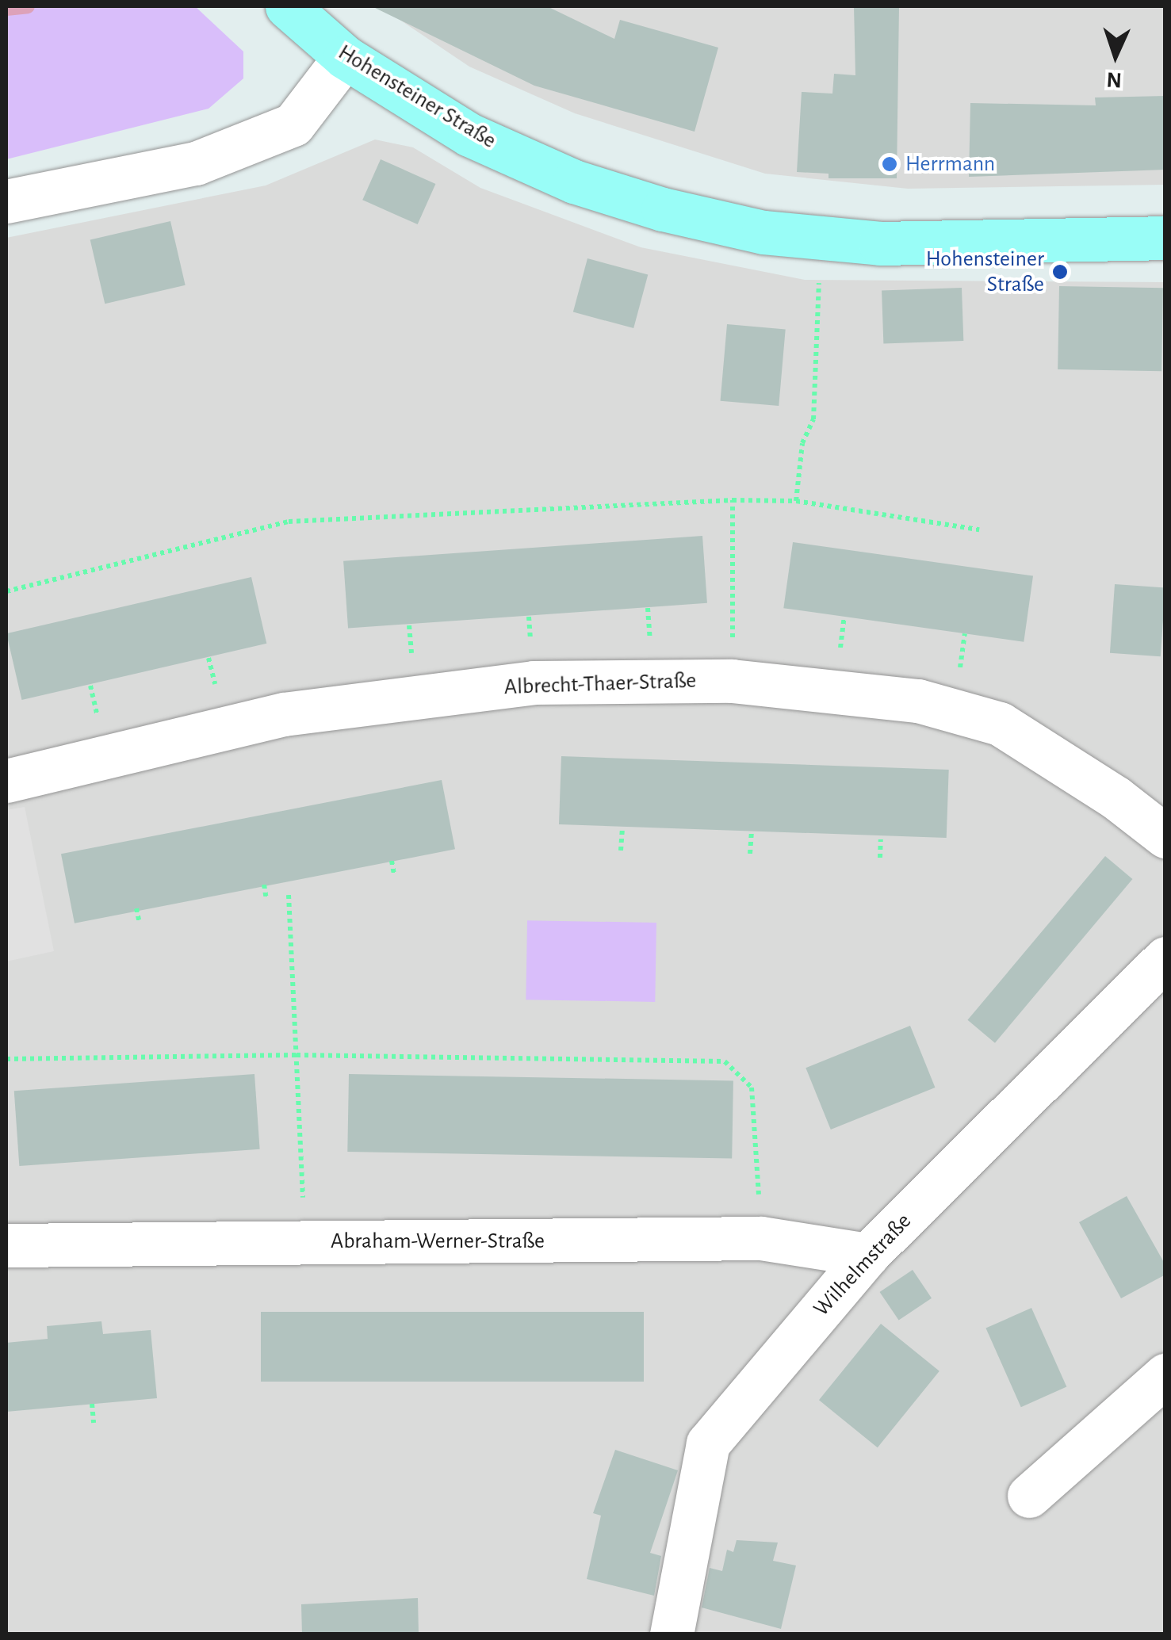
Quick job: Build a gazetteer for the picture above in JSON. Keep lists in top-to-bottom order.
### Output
{
  "streets": {
    "main road": ["Hohensteiner Straße"],
    "street": ["Albrecht-Thaer-Straße", "Abraham-Werner-Straße", "Wilhelmstraße"]
  },
  "crossings": [
    ["Abraham-Werner-Straße", "Wilhelmstraße"]
  ],
  "places": ["Herrmann", "Hohensteiner Straße"],
  "north": "bottom"
}
